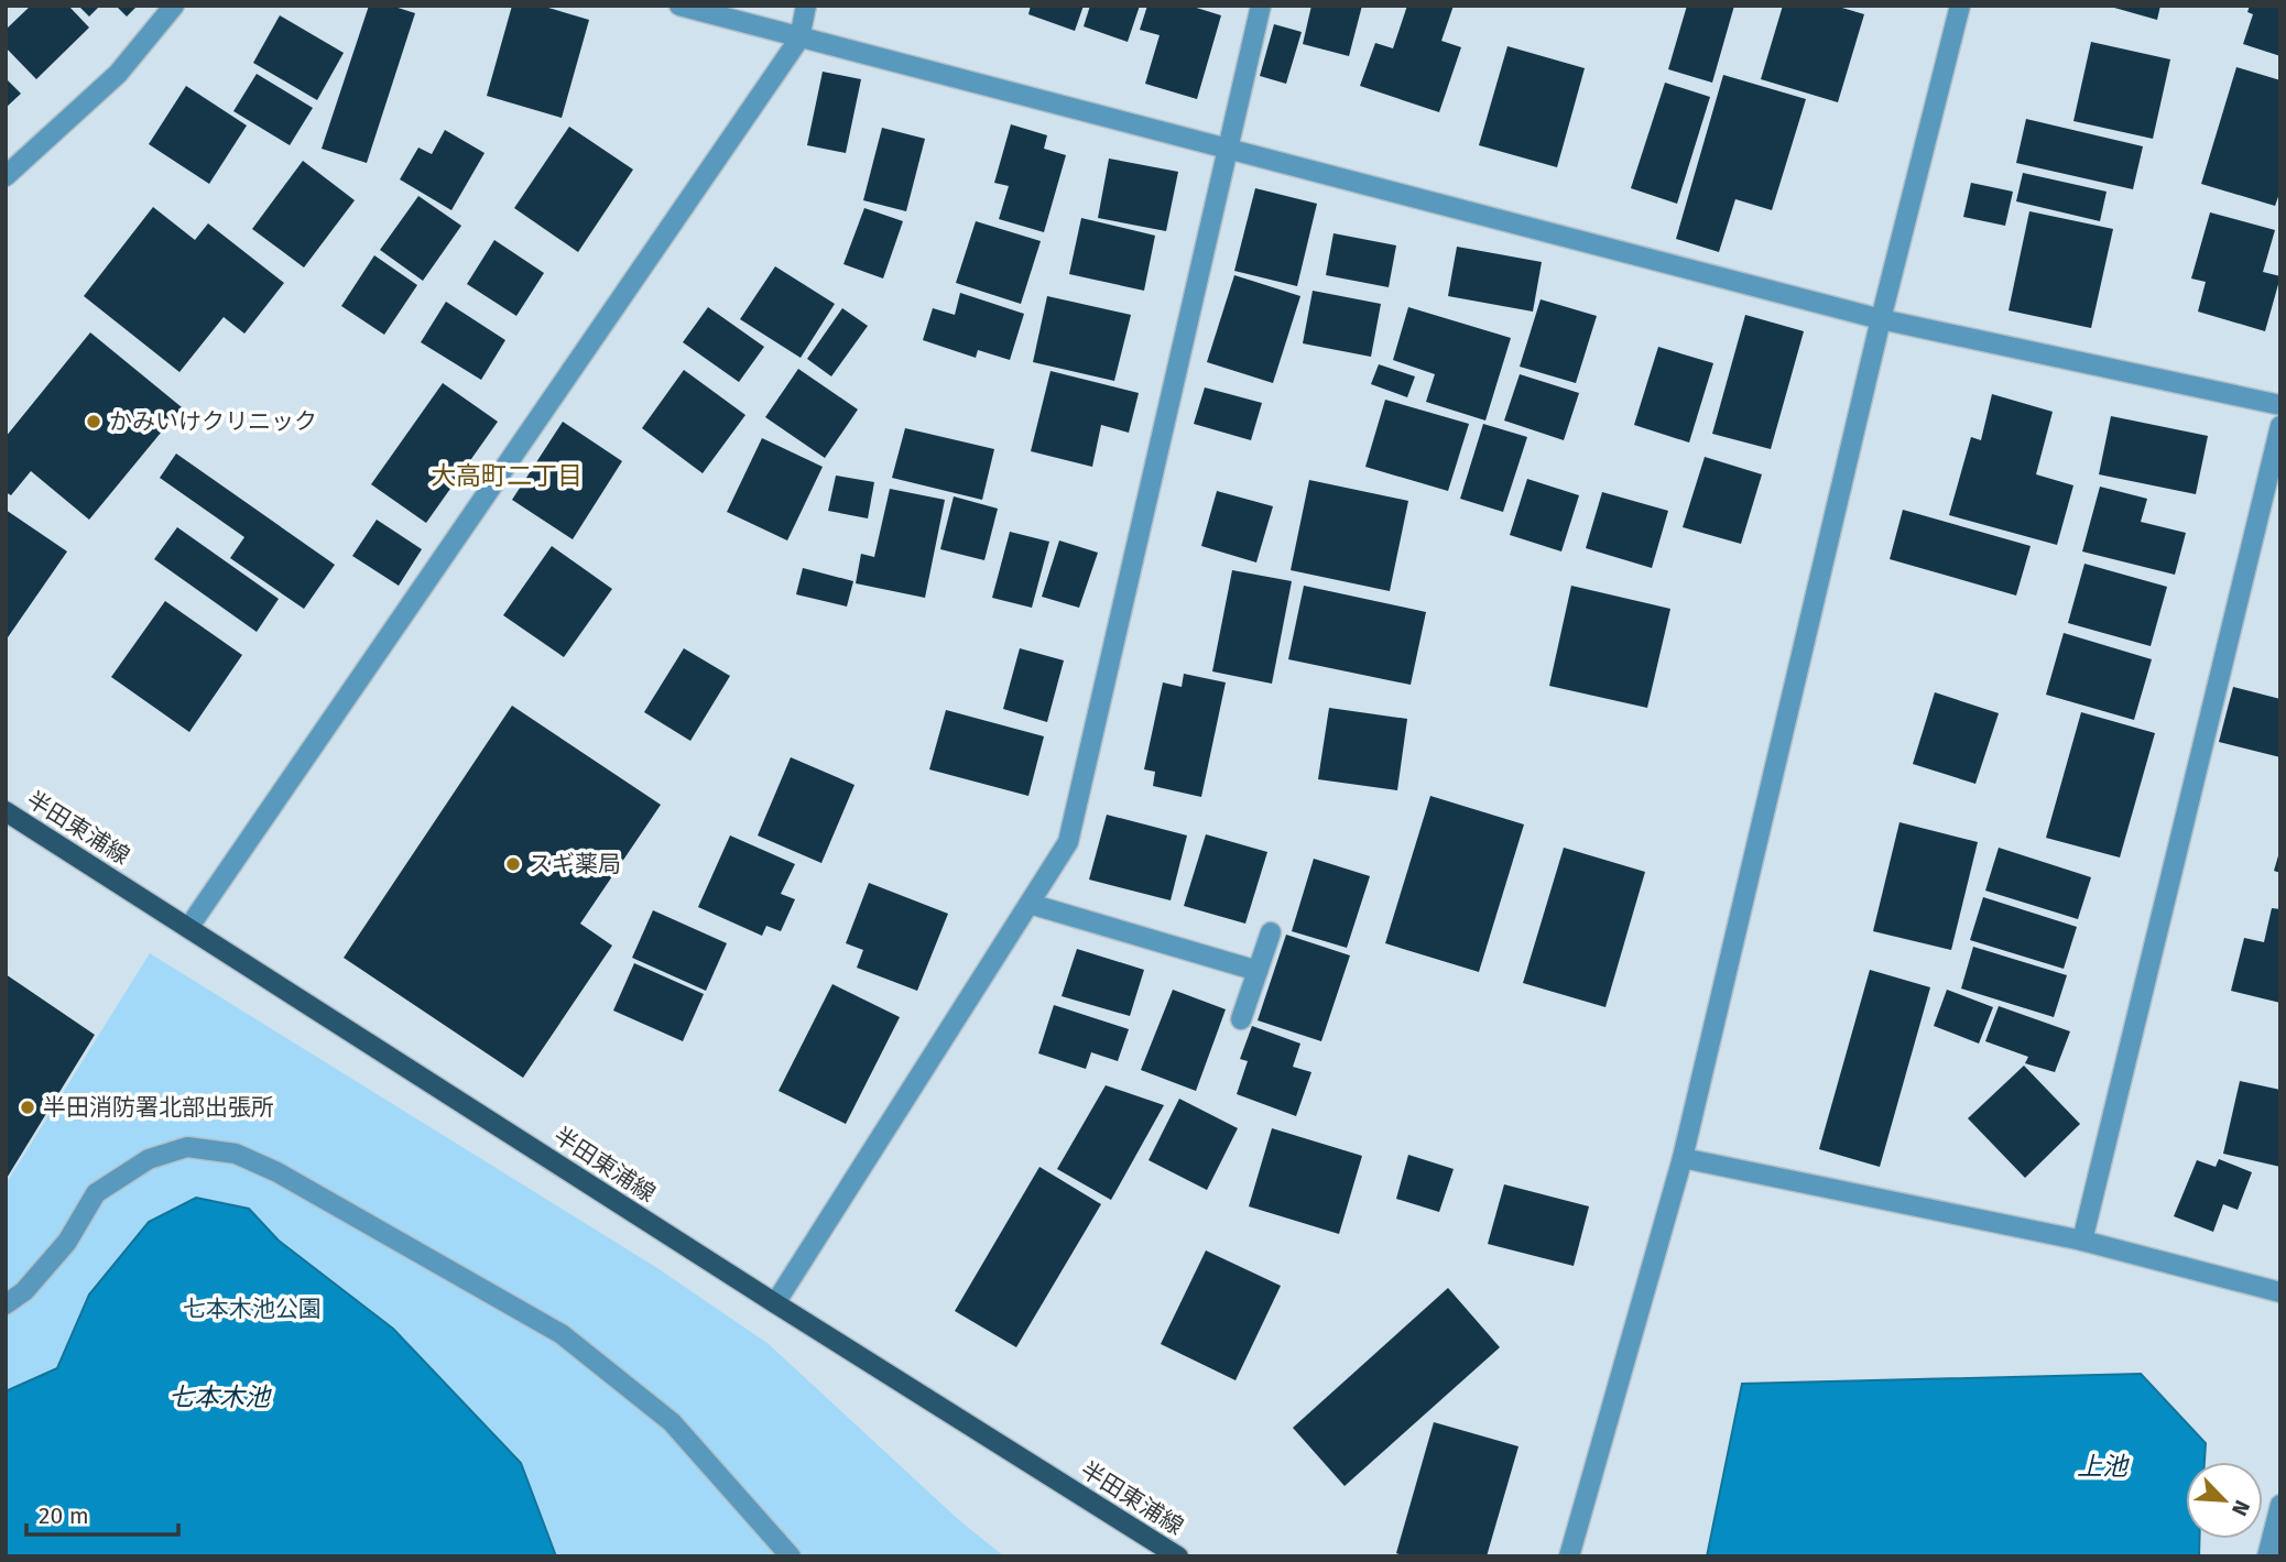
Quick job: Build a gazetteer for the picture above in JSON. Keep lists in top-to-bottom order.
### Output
{
  "streets": {
    "main road": ["半田東浦線"]
  },
  "districts": ["大高町二丁目"],
  "water": ["七本木池", "上池"],
  "parks": ["七本木池公園"],
  "places": ["かみいけクリニック", "スギ薬局", "半田消防署北部出張所"],
  "scale_bar": "20 m",
  "north": "bottom right"
}
